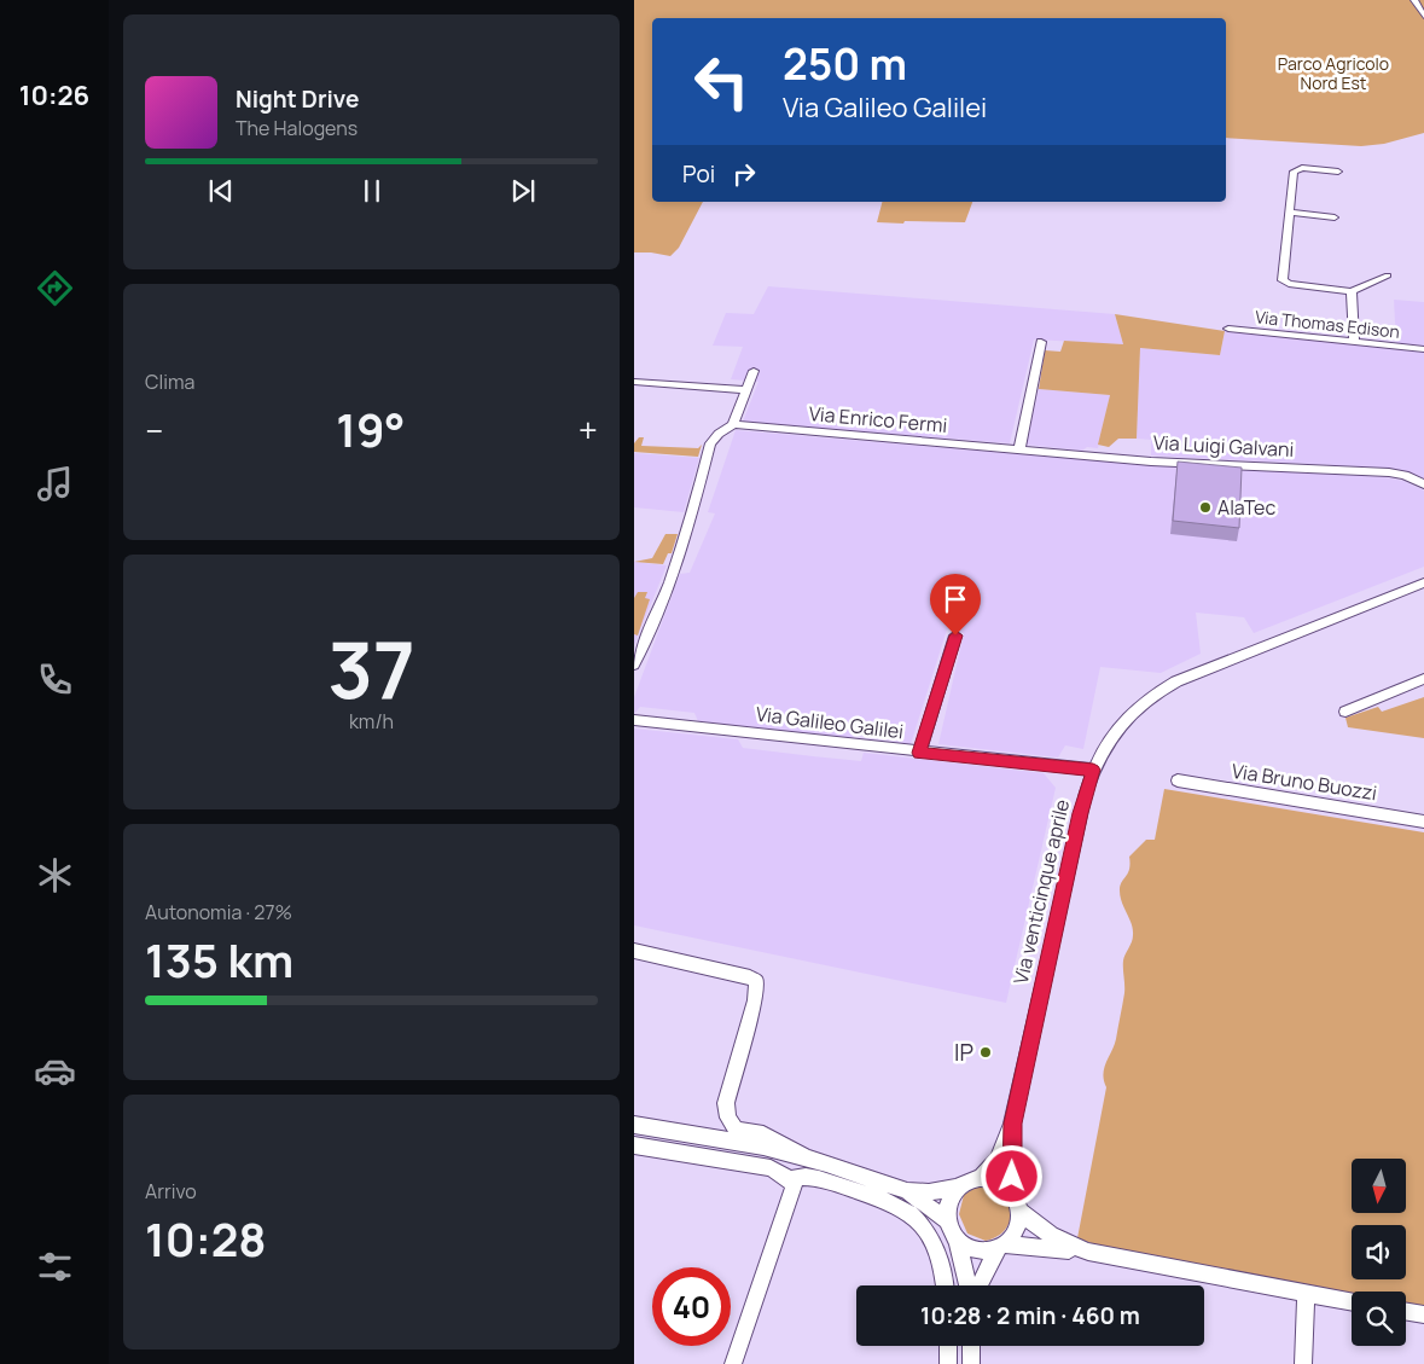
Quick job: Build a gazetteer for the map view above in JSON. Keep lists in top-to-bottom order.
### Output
{
  "streets": {
    "street": [
      "Via Thomas Edison",
      "Via Enrico Fermi",
      "Via Luigi Galvani",
      "Via Galileo Galilei",
      "Via Bruno Buozzi",
      "Via venticinque aprile"
    ]
  },
  "crossings": [
    ["Via Enrico Fermi", "Via Luigi Galvani"],
    ["Via Galileo Galilei", "Via venticinque aprile"]
  ],
  "parks": ["Parco Agricolo Nord Est"],
  "places": ["AlaTec", "IP"],
  "north": "bottom",
  "page": {
    "tabs": "10:26",
    "turn": ["250 m", "Via Galileo Galilei"],
    "song": ["Night Drive", "The Halogens"],
    "then": "Poi",
    "tile": [
      "Clima",
      ["37", "km/h"],
      ["Autonomia · 27%", "135 km"],
      ["Arrivo", "10:28"]
    ],
    "heat": ["−", "19°", "+"],
    "limit": "40",
    "trip": "10:28 · 2 min · 460 m"
  }
}
